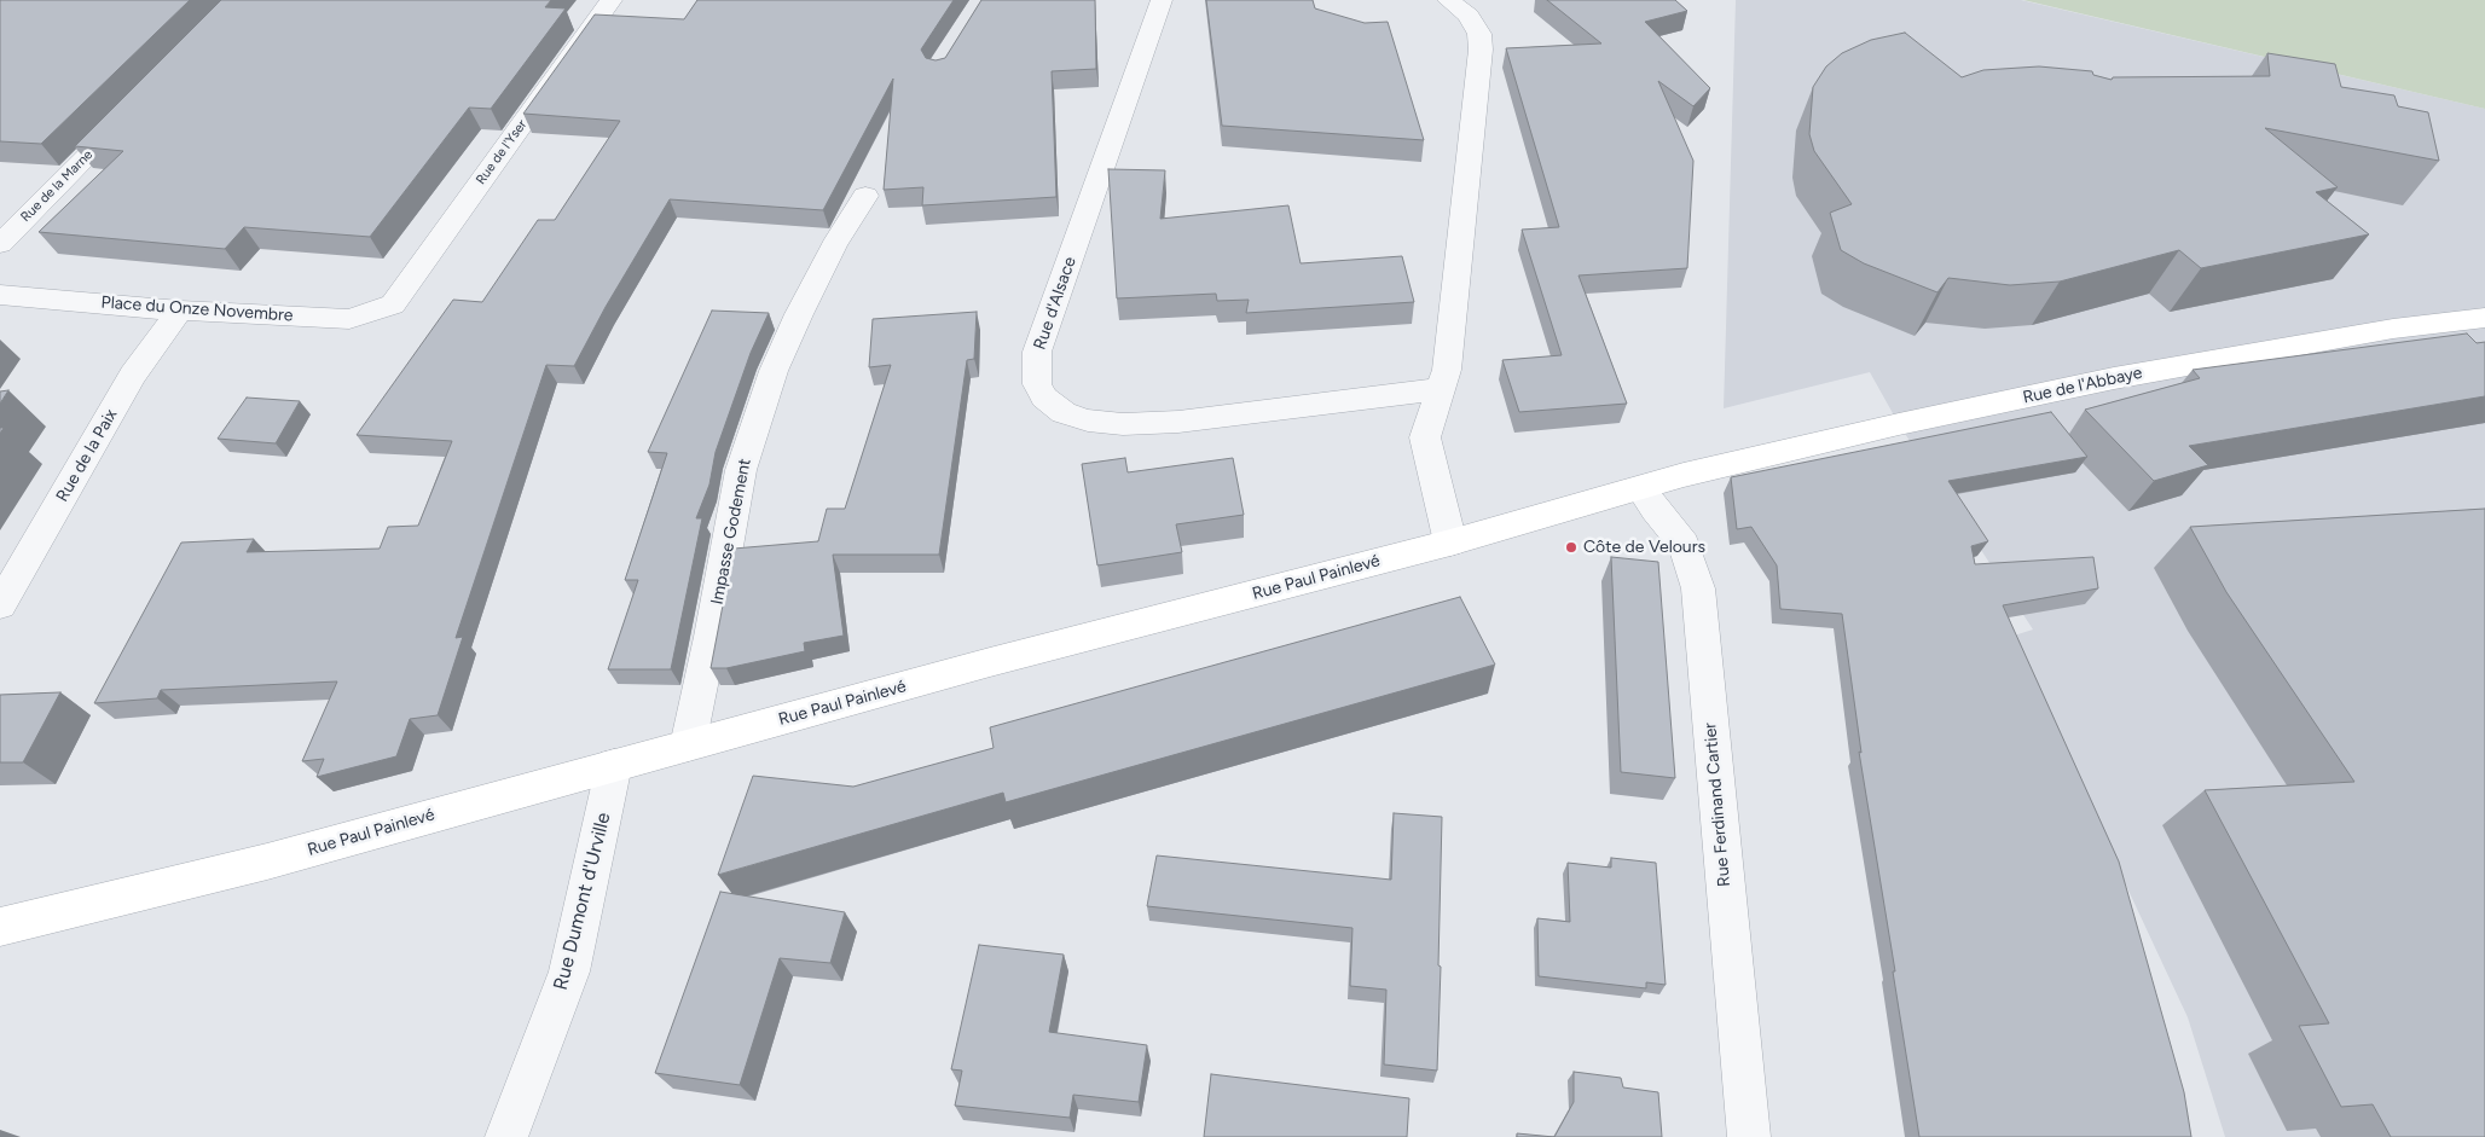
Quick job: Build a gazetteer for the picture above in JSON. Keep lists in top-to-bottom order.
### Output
{
  "streets": {
    "street": [
      "Rue de l'Yser",
      "Rue de la Marne",
      "Rue d'Alsace",
      "Place du Onze Novembre",
      "Rue de l'Abbaye",
      "Rue de la Paix",
      "Impasse Godement",
      "Rue Paul Painlevé",
      "Rue Ferdinand Cartier",
      "Rue Dumont d'Urville"
    ]
  },
  "crossings": [
    ["Rue de l'Yser", "Place du Onze Novembre"],
    ["Place du Onze Novembre", "Rue de la Paix"],
    ["Rue de l'Abbaye", "Rue Paul Painlevé"],
    ["Impasse Godement", "Rue Paul Painlevé"],
    ["Rue Paul Painlevé", "Rue Ferdinand Cartier"],
    ["Rue Paul Painlevé", "Rue Dumont d'Urville"]
  ],
  "places": ["Côte de Velours"]
}
